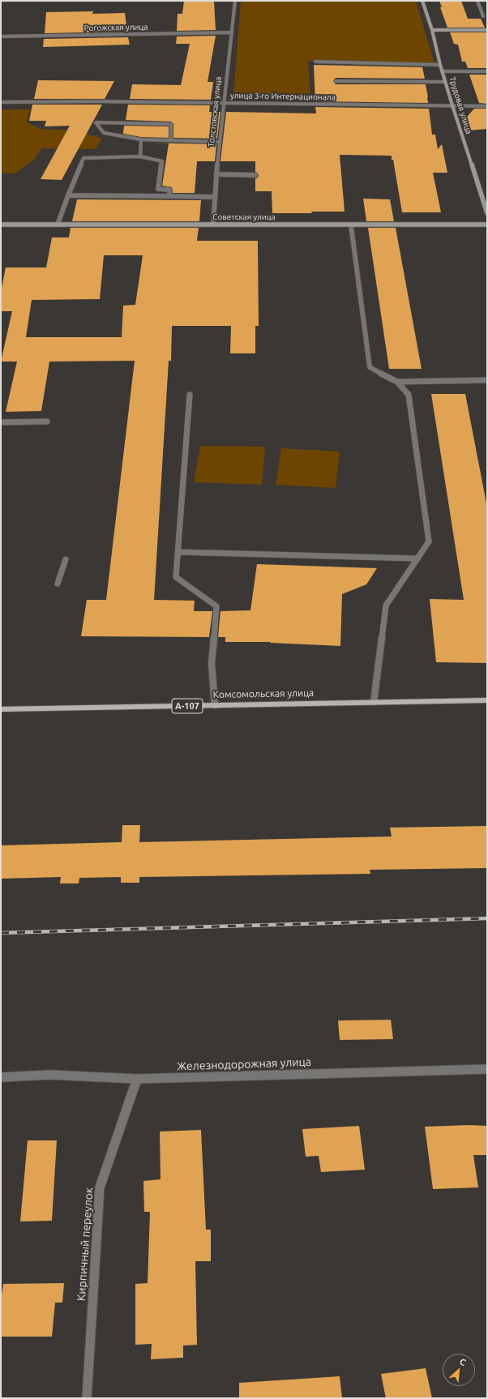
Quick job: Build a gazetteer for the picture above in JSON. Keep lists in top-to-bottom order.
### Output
{
  "streets": {
    "main road": ["Комсомольская улица", "А-107"],
    "street": [
      "Рогожская улица",
      "улица 3-го Интернационала",
      "Трудовая улица",
      "Толстовская улица",
      "Советская улица",
      "Железнодорожная улица",
      "Кирпичный переулок"
    ]
  },
  "crossings": [
    ["Рогожская улица", "Толстовская улица"],
    ["улица 3-го Интернационала", "Трудовая улица"],
    ["улица 3-го Интернационала", "Толстовская улица"],
    ["Толстовская улица", "Советская улица"],
    ["Железнодорожная улица", "Кирпичный переулок"]
  ],
  "north": "top right"
}
